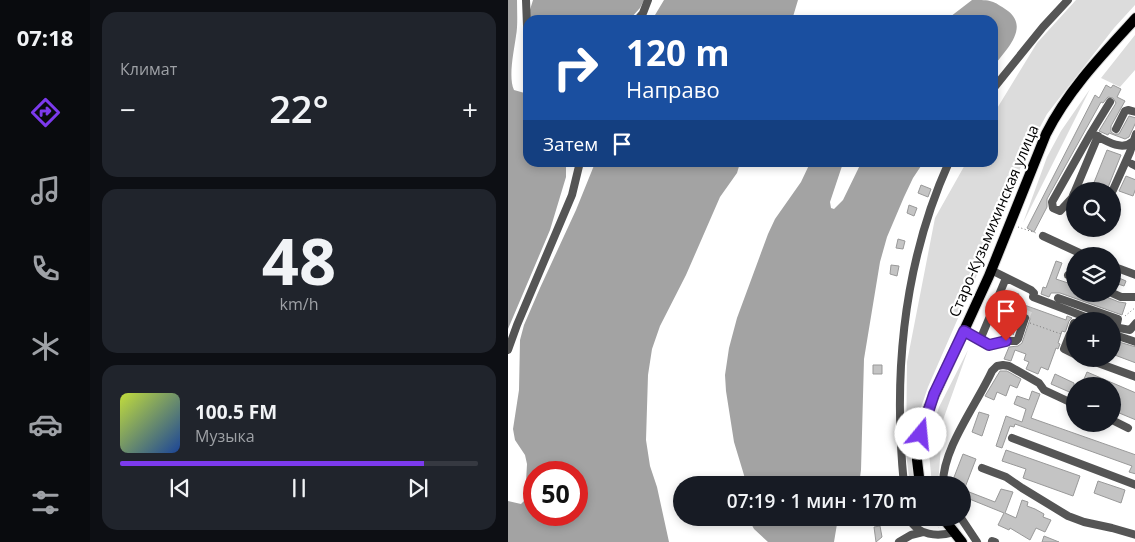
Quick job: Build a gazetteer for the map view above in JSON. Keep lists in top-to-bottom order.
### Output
{
  "streets": {
    "main road": ["Старо-Кузьмихинская улица"]
  },
  "page": {
    "tabs": "07:18",
    "tile": [
      "Климат",
      ["48", "km/h"]
    ],
    "turn": ["120 m", "Направо"],
    "heat": ["−", "22°", "+"],
    "then": "Затем",
    "map_buttons": ["+", "−"],
    "song": ["100.5 FM", "Музыка"],
    "limit": "50",
    "trip": "07:19 · 1 мин · 170 m"
  }
}
